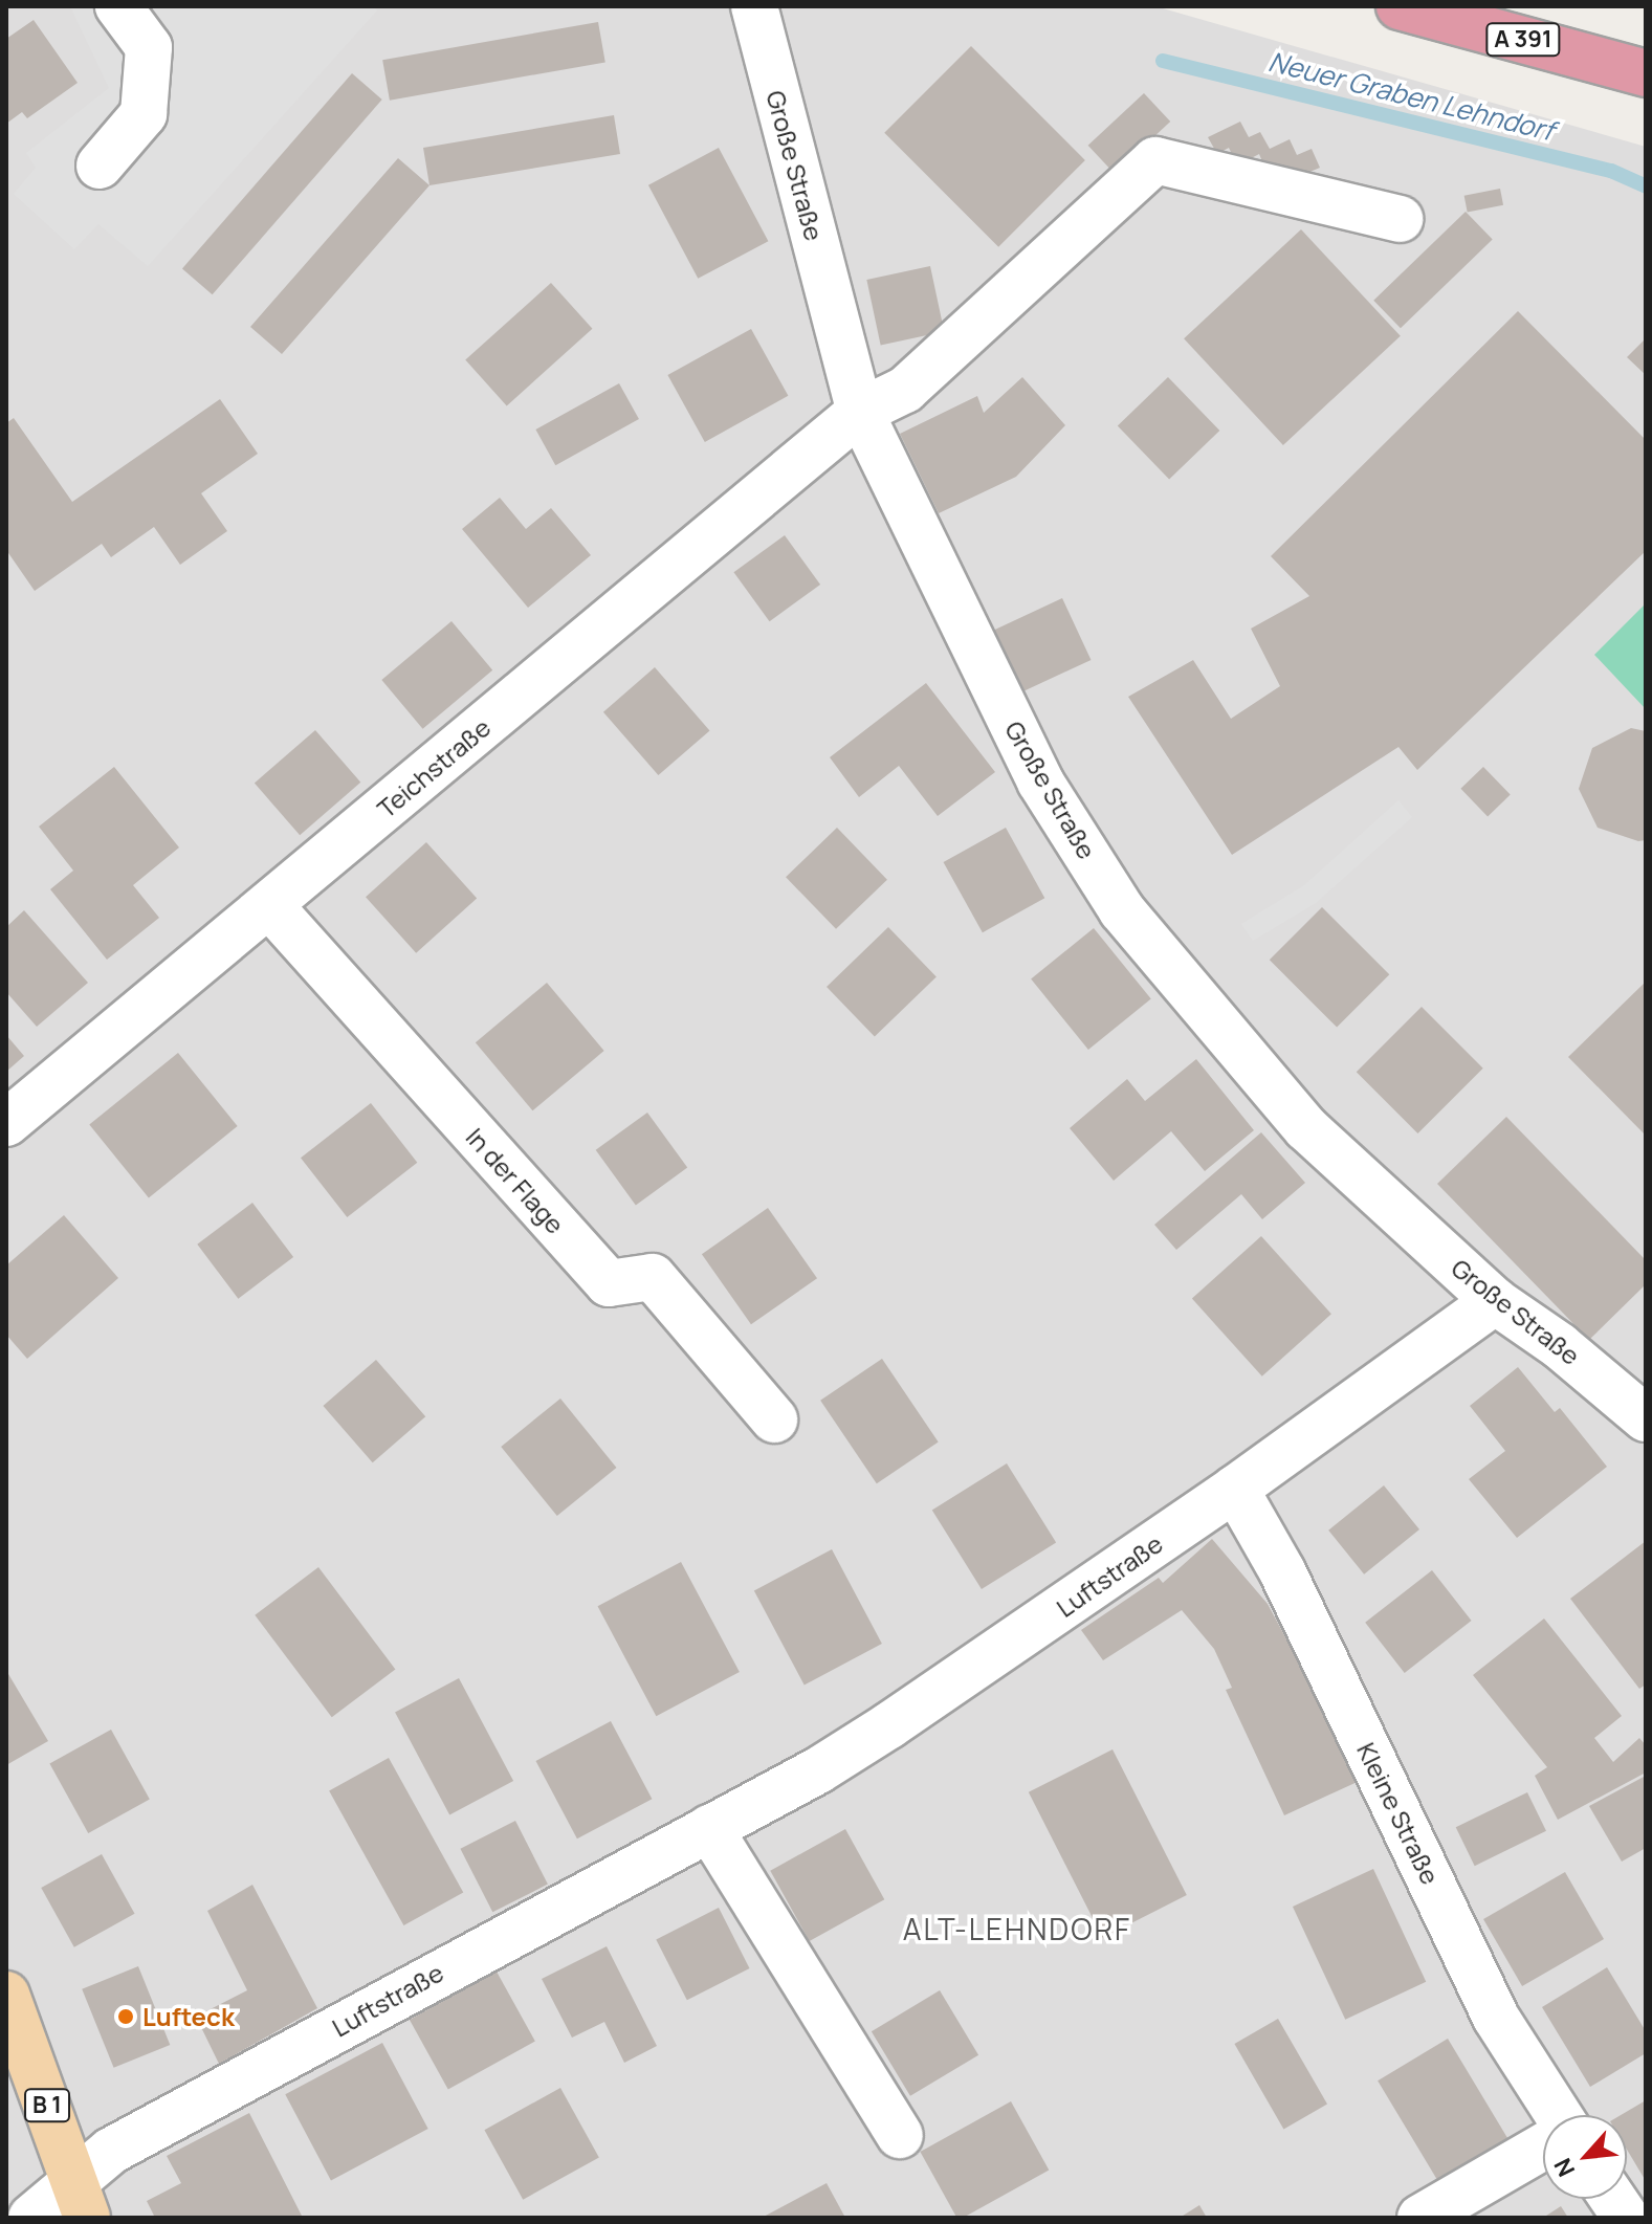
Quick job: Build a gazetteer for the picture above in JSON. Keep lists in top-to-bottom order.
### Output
{
  "streets": {
    "highway": ["A 391"],
    "main road": ["B 1"],
    "street": [
      "Große Straße",
      "Teichstraße",
      "In der Flage",
      "Luftstraße",
      "Kleine Straße"
    ]
  },
  "crossings": [
    ["Große Straße", "Teichstraße"],
    ["Große Straße", "Luftstraße"],
    ["Teichstraße", "In der Flage"],
    ["Luftstraße", "Kleine Straße"],
    ["Luftstraße", "B 1"]
  ],
  "districts": ["ALT-LEHNDORF"],
  "water": ["Neuer Graben Lehndorf"],
  "places": ["Lufteck"],
  "north": "bottom left"
}
